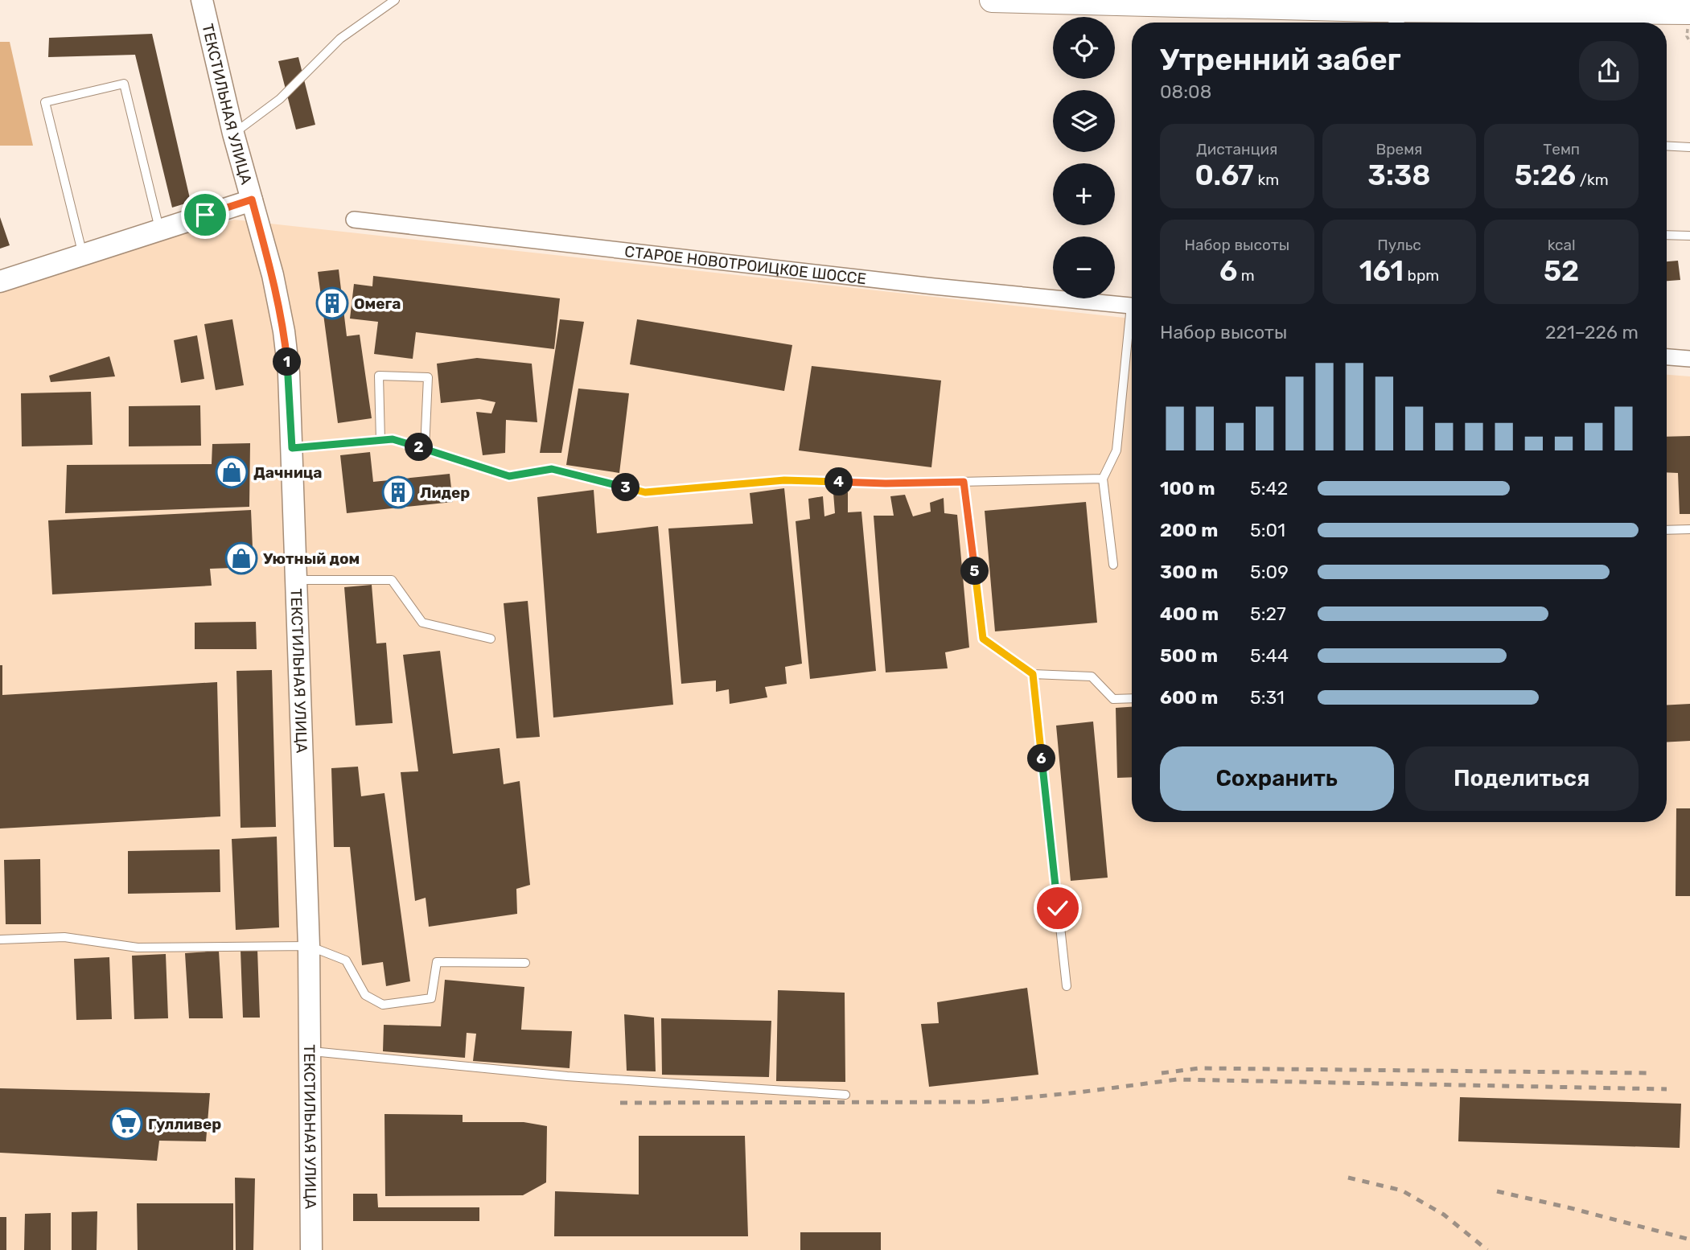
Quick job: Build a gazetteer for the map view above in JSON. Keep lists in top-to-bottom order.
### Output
{
  "streets": {
    "main road": ["ТЕКСТИЛЬНАЯ УЛИЦА"],
    "street": ["СТАРОЕ НОВОТРОИЦКОЕ ШОССЕ"]
  },
  "places": {
    "building": ["Омега", "Лидер"],
    "shop": ["Дачница", "Уютный дом"],
    "supermarket": ["Гулливер"]
  },
  "page": {
    "map_buttons": ["+", "−"],
    "heading": ["Утренний забег", "08:08"],
    "stats": [
      ["Дистанция", "0.67 km"],
      ["Время", "3:38"],
      ["Темп", "5:26 /km"],
      ["Набор высоты", "6 m"],
      ["Пульс", "161 bpm"],
      ["kcal", "52"]
    ],
    "chart": ["Набор высоты", "221–226 m"],
    "pins": [
      "1",
      "2",
      "4",
      "3",
      "5",
      "6"
    ],
    "list": [
      {
        "name": "100 m",
        "note": "5:42"
      },
      {
        "name": "200 m",
        "note": "5:01"
      },
      {
        "name": "300 m",
        "note": "5:09"
      },
      {
        "name": "400 m",
        "note": "5:27"
      },
      {
        "name": "500 m",
        "note": "5:44"
      },
      {
        "name": "600 m",
        "note": "5:31"
      }
    ],
    "buttons": ["Сохранить", "Поделиться"]
  }
}
